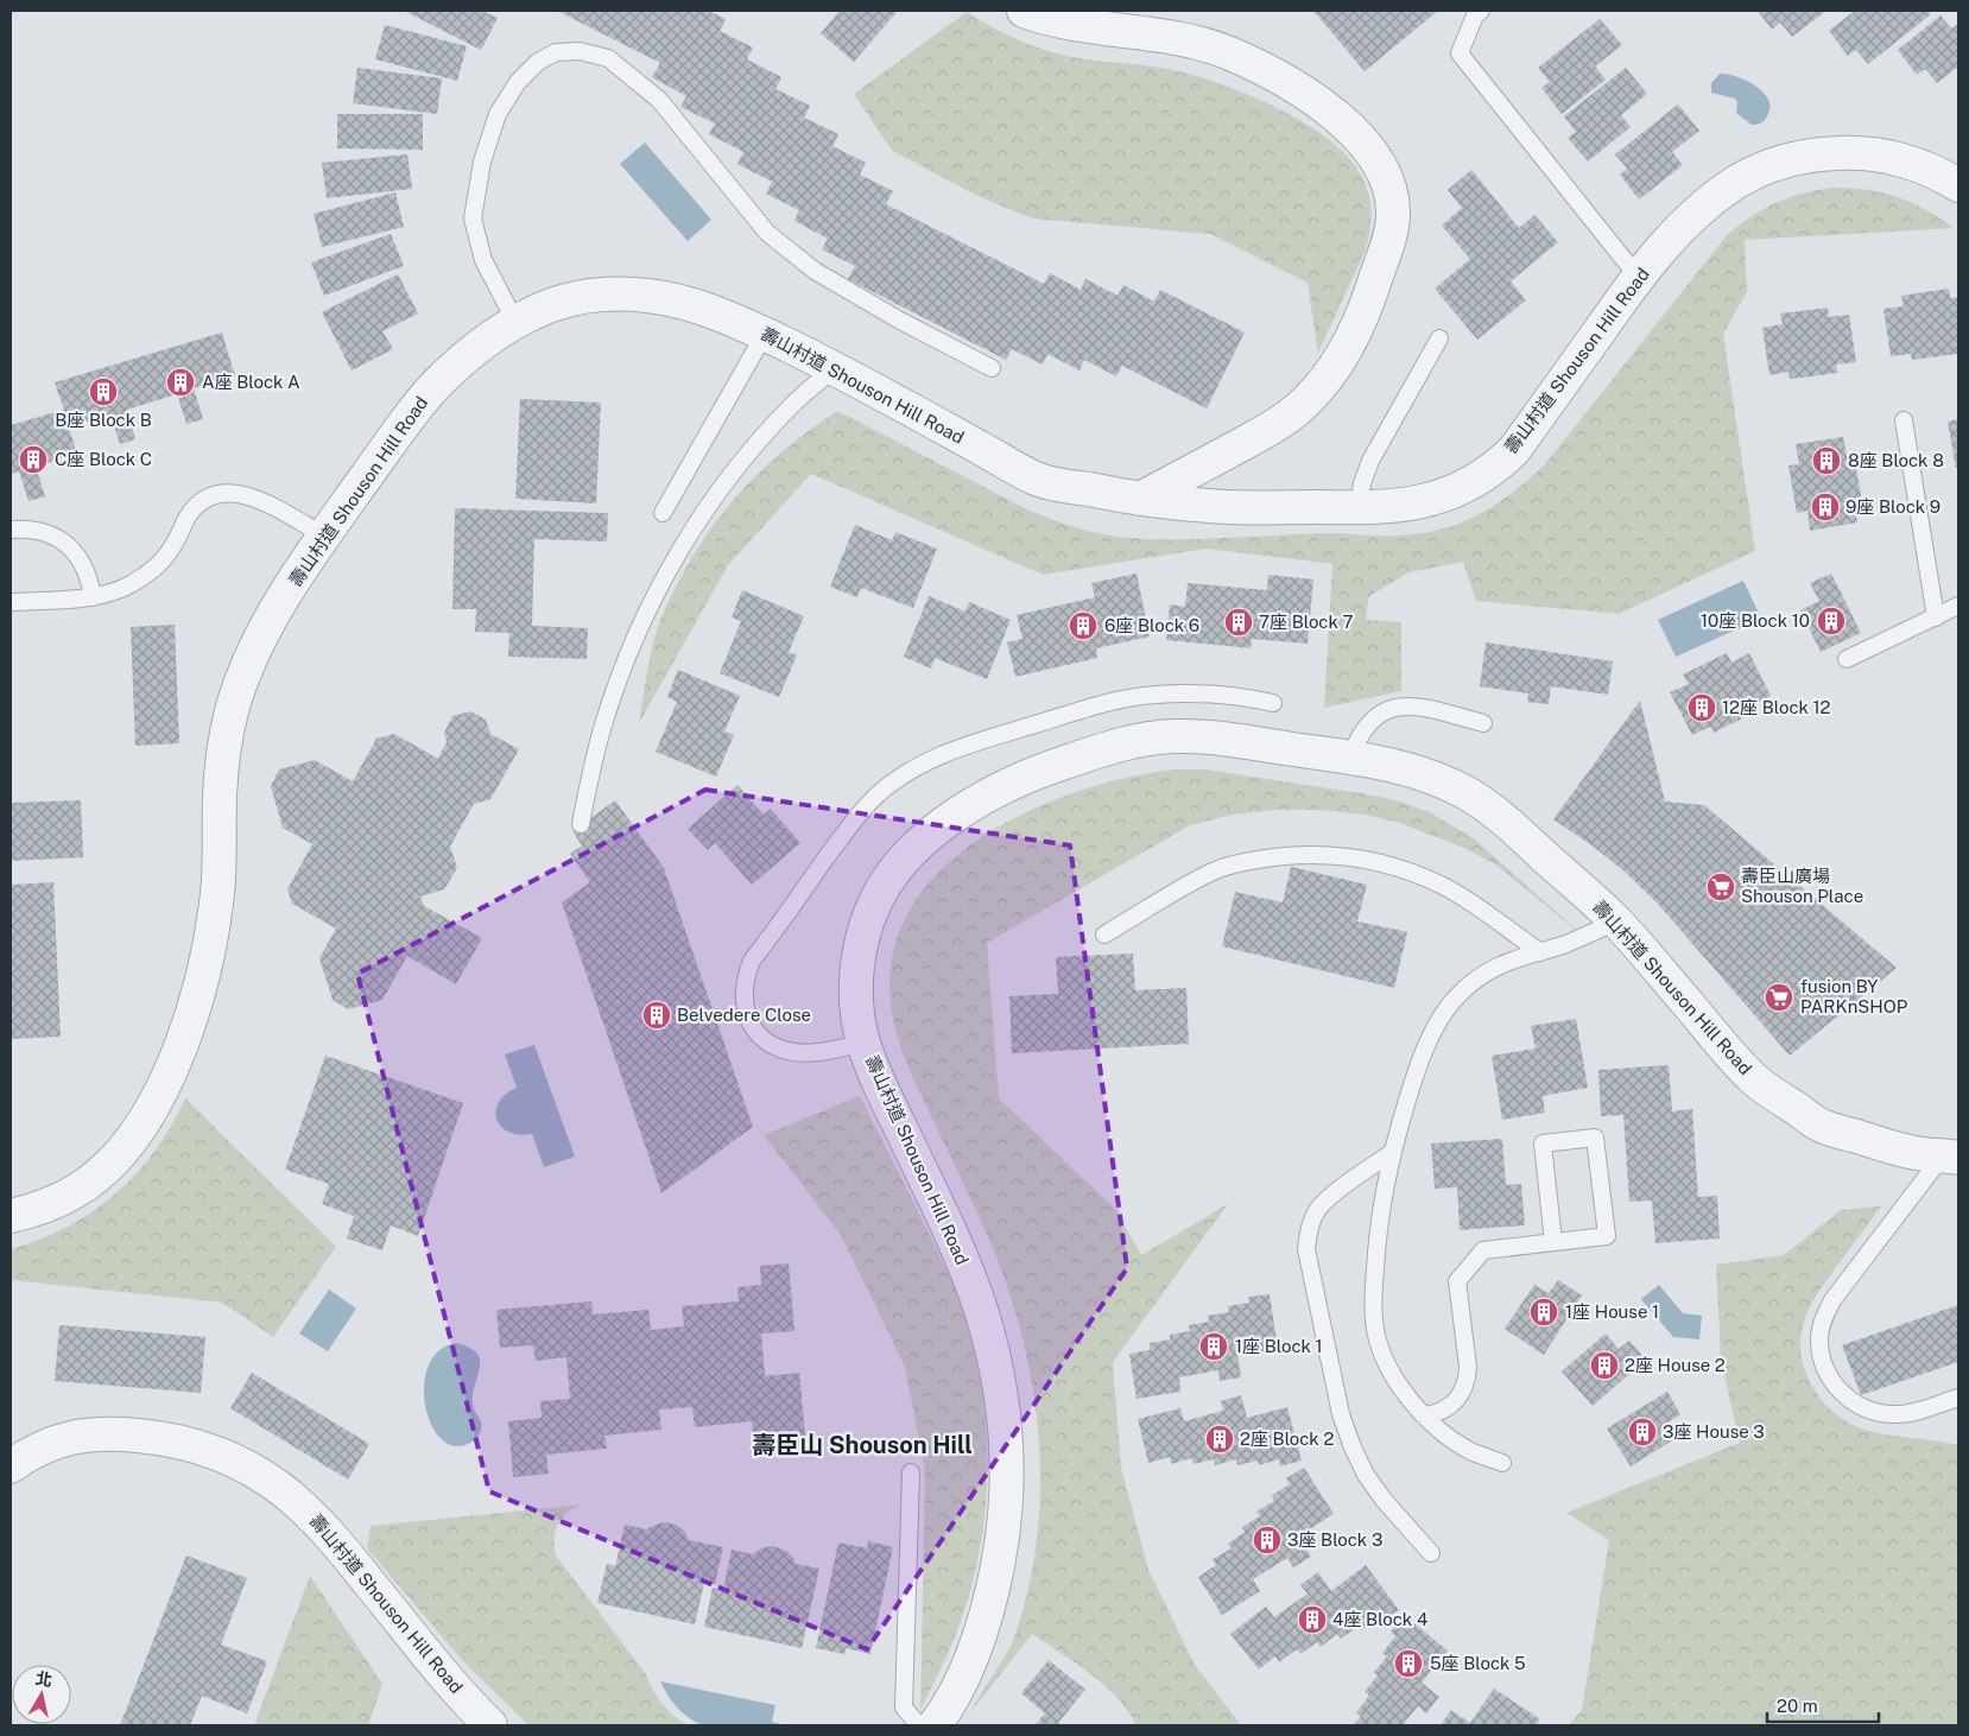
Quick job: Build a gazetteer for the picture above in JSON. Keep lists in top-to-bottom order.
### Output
{
  "streets": {
    "street": ["壽山村道 Shouson Hill Road"]
  },
  "districts": ["壽臣山 Shouson Hill"],
  "places": {
    "building": [
      "A座 Block A",
      "B座 Block B",
      "C座 Block C",
      "8座 Block 8",
      "9座 Block 9",
      "10座 Block 10",
      "7座 Block 7",
      "6座 Block 6",
      "12座 Block 12",
      "Belvedere Close",
      "1座 House 1",
      "1座 Block 1",
      "2座 House 2",
      "3座 House 3",
      "2座 Block 2",
      "3座 Block 3",
      "4座 Block 4",
      "5座 Block 5"
    ],
    "supermarket": ["壽臣山廣場 Shouson Place", "fusion BY PARKnSHOP"]
  },
  "scale_bar": "20 m",
  "north": "top"
}
